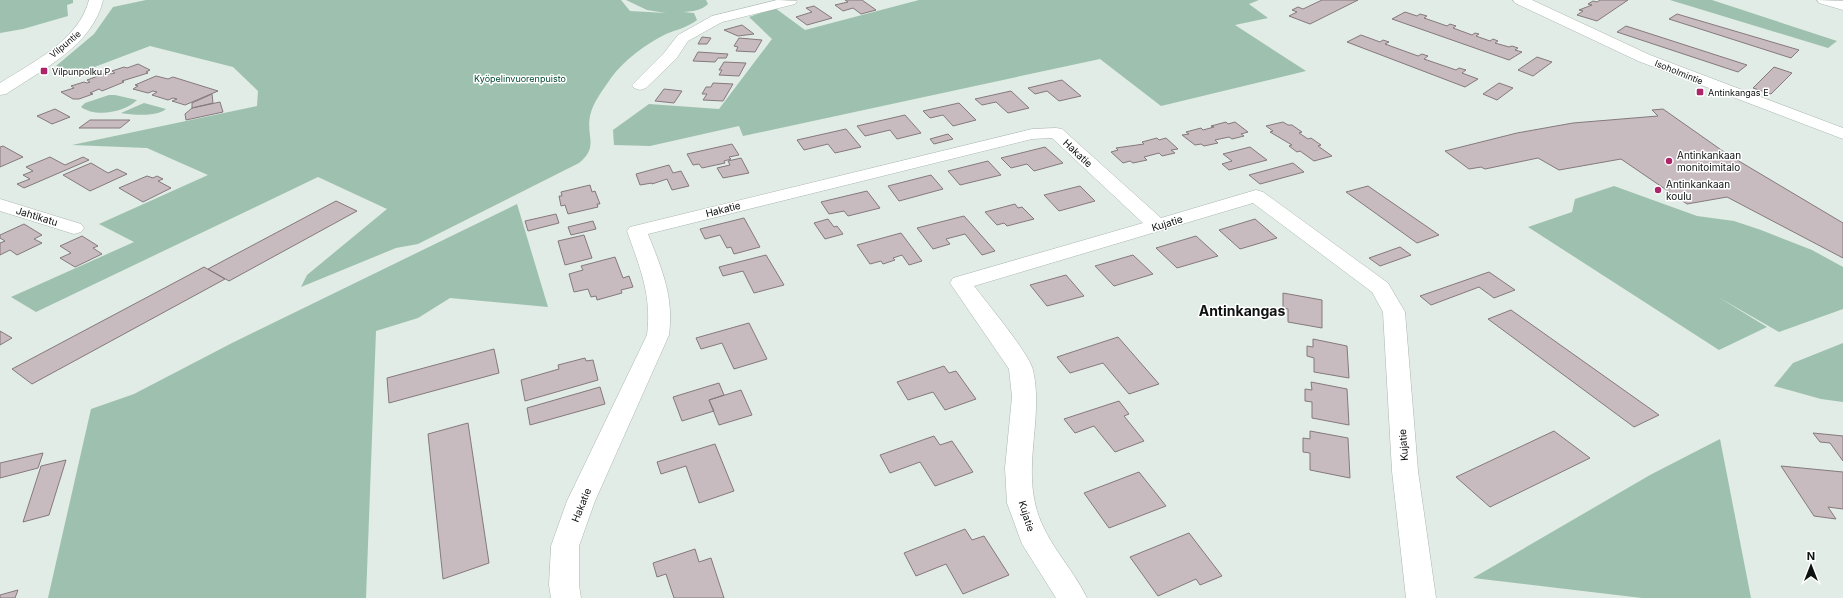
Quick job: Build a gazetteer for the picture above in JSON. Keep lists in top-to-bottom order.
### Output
{
  "streets": {
    "street": [
      "Vilpuntie",
      "Isoholmintie",
      "Hakatie",
      "Jahtikatu",
      "Kujatie"
    ]
  },
  "crossings": [
    ["Hakatie", "Kujatie"]
  ],
  "districts": ["Antinkangas"],
  "parks": ["Kyöpelinvuorenpuisto"],
  "places": {
    "transit": ["Vilpunpolku P", "Antinkangas E"],
    "other": ["Antinkankaan monitoimitalo", "Antinkankaan koulu"]
  },
  "north": "top"
}
